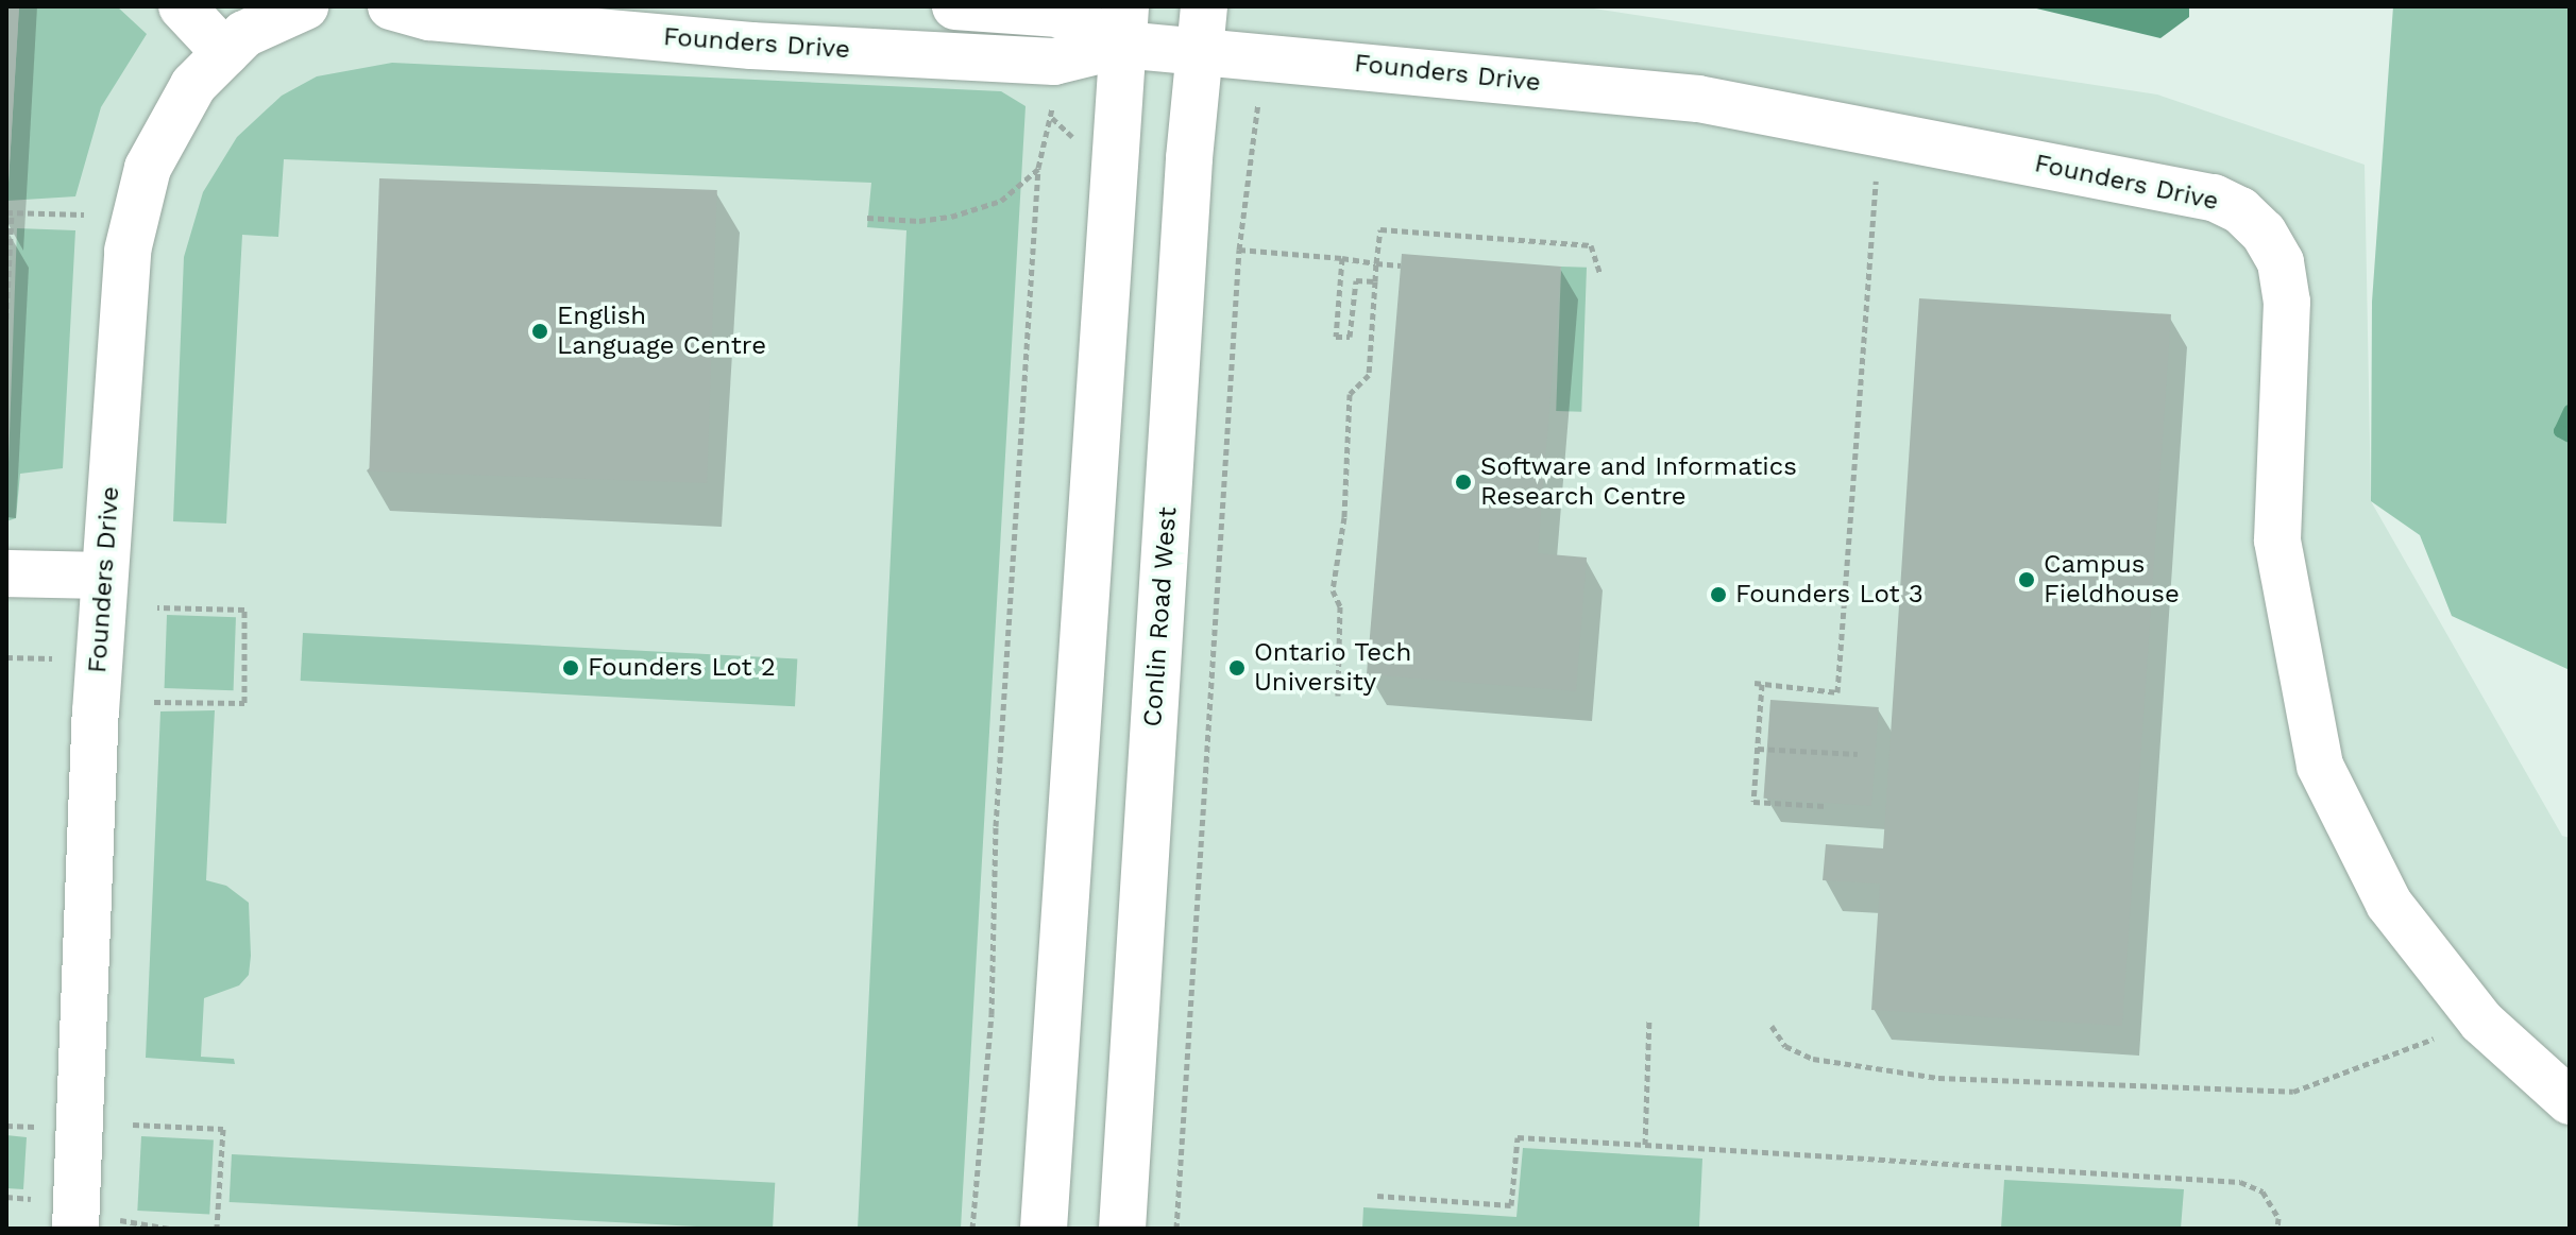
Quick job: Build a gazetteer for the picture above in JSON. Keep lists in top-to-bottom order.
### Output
{
  "streets": {
    "street": ["Founders Drive", "Conlin Road West"]
  },
  "crossings": [
    ["Founders Drive", "Conlin Road West"]
  ],
  "places": [
    "English Language Centre",
    "Software and Informatics Research Centre",
    "Campus Fieldhouse",
    "Founders Lot 3",
    "Founders Lot 2",
    "Ontario Tech University"
  ]
}
